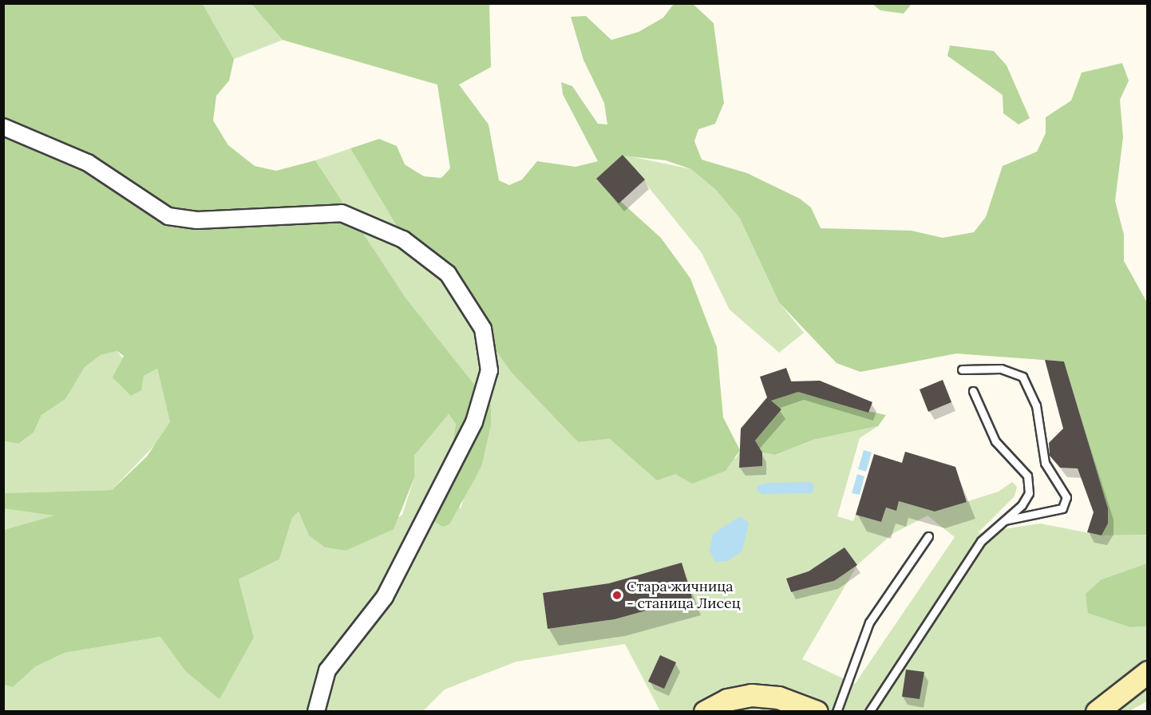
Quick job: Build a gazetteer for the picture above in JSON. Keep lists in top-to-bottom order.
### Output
{
  "places": ["Стара жичница - станица Лисец"]
}
